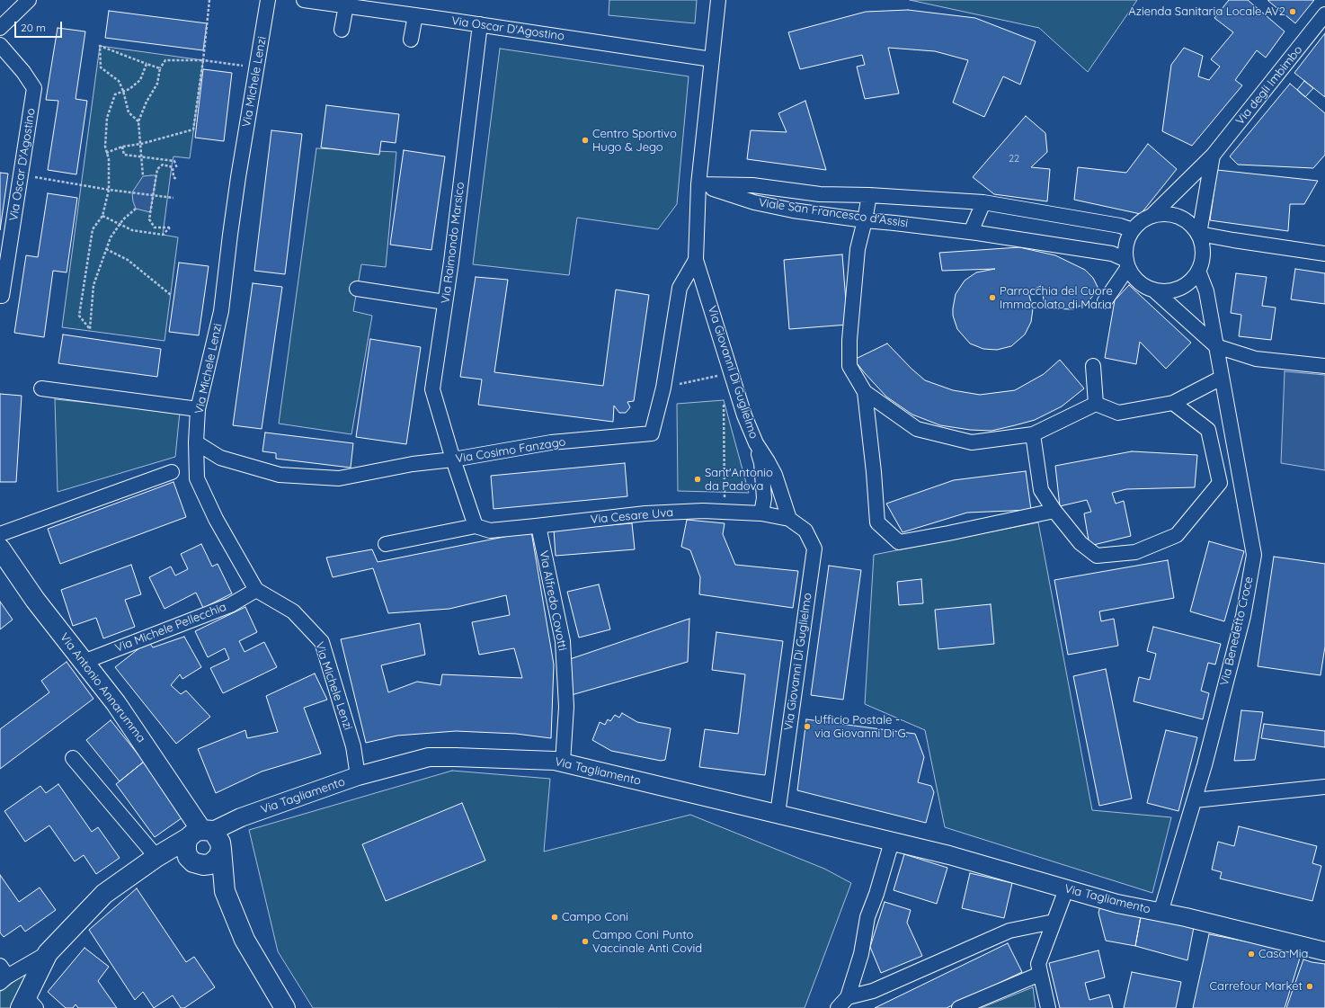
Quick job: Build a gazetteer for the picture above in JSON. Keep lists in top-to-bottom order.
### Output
{
  "streets": {
    "main road": ["Via Antonio Annarumma"],
    "street": [
      "Via Oscar D'Agostino",
      "Via Michele Lenzi",
      "Via degli Imbimbo",
      "Viale San Francesco d'Assisi",
      "Via Raimondo Marsico",
      "Via Giovanni Di Guglielmo",
      "Via Cosimo Fanzago",
      "Via Cesare Uva",
      "Via Alfredo Covotti",
      "Via Michele Pellecchia",
      "Via Benedetto Croce",
      "Via Tagliamento"
    ]
  },
  "crossings": [
    ["Via Oscar D'Agostino", "Via Raimondo Marsico"],
    ["Via Oscar D'Agostino", "Via Giovanni Di Guglielmo"],
    ["Via Michele Lenzi", "Via Cosimo Fanzago"],
    ["Via Michele Lenzi", "Via Michele Pellecchia"],
    ["Via Michele Lenzi", "Via Tagliamento"],
    ["Via degli Imbimbo", "Viale San Francesco d'Assisi"],
    ["Via degli Imbimbo", "Via Benedetto Croce"],
    ["Viale San Francesco d'Assisi", "Via Giovanni Di Guglielmo"],
    ["Viale San Francesco d'Assisi", "Via Benedetto Croce"],
    ["Via Raimondo Marsico", "Via Cosimo Fanzago"],
    ["Via Giovanni Di Guglielmo", "Via Cosimo Fanzago"],
    ["Via Giovanni Di Guglielmo", "Via Cesare Uva"],
    ["Via Giovanni Di Guglielmo", "Via Tagliamento"],
    ["Via Cesare Uva", "Via Alfredo Covotti"],
    ["Via Alfredo Covotti", "Via Tagliamento"],
    ["Via Michele Pellecchia", "Via Antonio Annarumma"],
    ["Via Benedetto Croce", "Via Tagliamento"],
    ["Via Antonio Annarumma", "Via Tagliamento"]
  ],
  "places": [
    "Azienda Sanitaria Locale AV2",
    "Centro Sportivo Hugo & Jego",
    "Parrocchia del Cuore Immacolato di Maria",
    "Sant'Antonio da Padova",
    "Ufficio Postale - via Giovanni Di G.",
    "Campo Coni",
    "Campo Coni Punto Vaccinale Anti Covid",
    "Casa Mia",
    "Carrefour Market"
  ],
  "house_numbers": ["22"],
  "scale_bar": "20 m"
}
